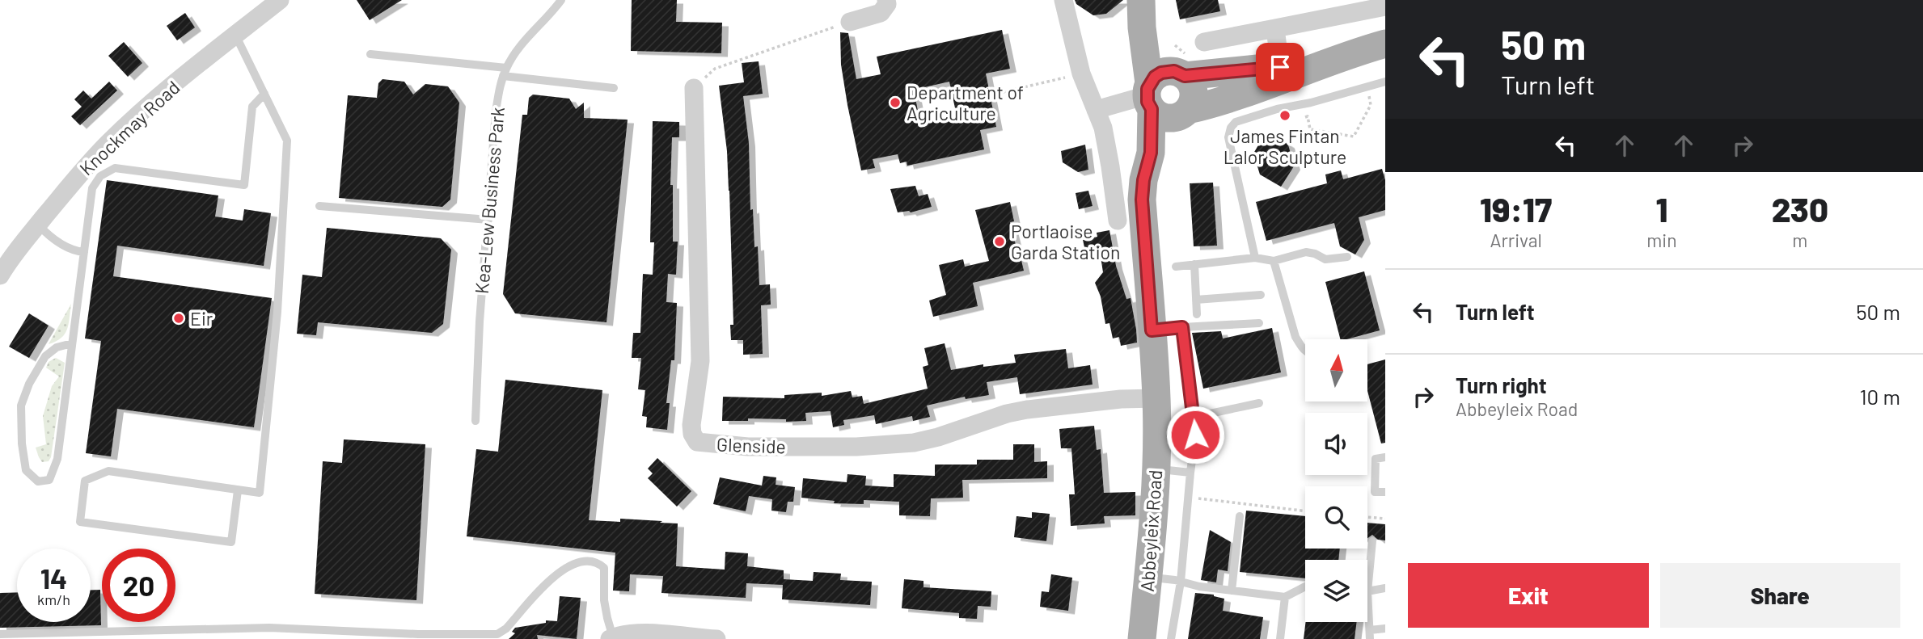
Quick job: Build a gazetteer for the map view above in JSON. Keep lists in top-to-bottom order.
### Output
{
  "streets": {
    "main road": ["Abbeyleix Road"],
    "street": ["Knockmay Road", "Glenside"],
    "lane": ["Kea-Lew Business Park"]
  },
  "crossings": [
    ["Glenside", "Abbeyleix Road"]
  ],
  "places": [
    "Department of Agriculture",
    "James Fintan Lalor Sculpture",
    "Portlaoise Garda Station",
    "Eir"
  ],
  "north": "top",
  "page": {
    "turn": ["50 m", "Turn left"],
    "eta": [
      "19:17",
      "Arrival",
      "1",
      "min",
      "230",
      "m"
    ],
    "list": [
      {
        "name": "Turn left",
        "value": "50 m"
      },
      {
        "name": "Turn right",
        "note": "Abbeyleix Road",
        "value": "10 m"
      }
    ],
    "speed": "14 km/h",
    "limit": "20",
    "buttons": ["Exit", "Share"]
  }
}
